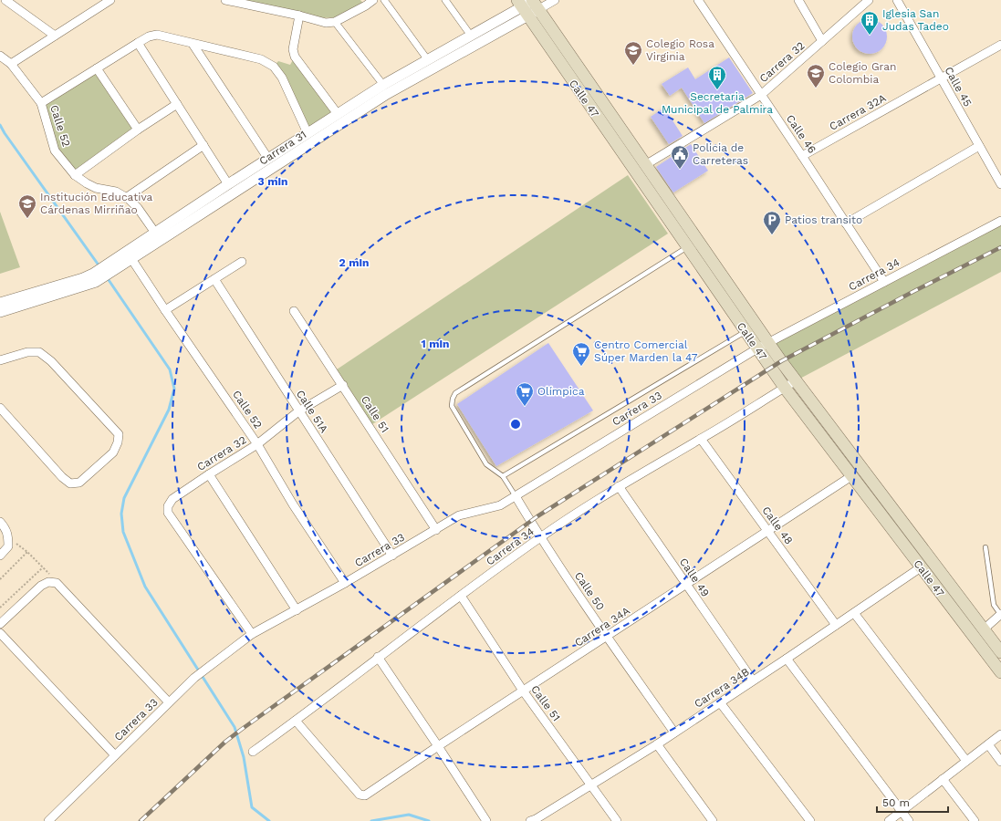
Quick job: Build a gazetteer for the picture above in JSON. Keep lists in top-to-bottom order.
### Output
{
  "streets": {
    "main road": ["Calle 47"],
    "street": [
      "Carrera 32",
      "Calle 45",
      "Carrera 32A",
      "Calle 52",
      "Calle 46",
      "Carrera 31",
      "Carrera 34",
      "Carrera 33",
      "Calle 51A",
      "Calle 51",
      "Calle 48",
      "Calle 49",
      "Calle 50",
      "Carrera 34A",
      "Carrera 34B"
    ]
  },
  "crossings": [
    ["Carrera 32", "Calle 47"],
    ["Carrera 32", "Calle 52"],
    ["Carrera 32", "Calle 46"],
    ["Carrera 32", "Carrera 33"],
    ["Carrera 32", "Calle 51A"],
    ["Carrera 32", "Calle 51"],
    ["Calle 45", "Carrera 32A"],
    ["Calle 47", "Carrera 31"],
    ["Calle 47", "Carrera 34"],
    ["Calle 47", "Carrera 33"],
    ["Calle 47", "Carrera 34A"],
    ["Calle 47", "Carrera 34B"],
    ["Carrera 32A", "Calle 46"],
    ["Calle 52", "Carrera 31"],
    ["Calle 52", "Carrera 33"],
    ["Calle 46", "Carrera 34"],
    ["Carrera 34", "Carrera 33"],
    ["Carrera 34", "Calle 51"],
    ["Carrera 34", "Calle 48"],
    ["Carrera 34", "Calle 49"],
    ["Carrera 34", "Calle 50"],
    ["Carrera 34", "Carrera 34A"],
    ["Carrera 33", "Calle 51A"],
    ["Carrera 33", "Calle 51"],
    ["Carrera 33", "Calle 50"],
    ["Calle 51", "Carrera 34A"],
    ["Calle 51", "Carrera 34B"],
    ["Calle 48", "Carrera 34A"],
    ["Calle 48", "Carrera 34B"],
    ["Calle 49", "Carrera 34A"],
    ["Calle 49", "Carrera 34B"],
    ["Calle 50", "Carrera 34A"],
    ["Calle 50", "Carrera 34B"]
  ],
  "places": {
    "building": ["Iglesia San Judas Tadeo", "Secretaria Municipal de Palmira"],
    "school or university": ["Colegio Rosa Virginia", "Colegio Gran Colombia", "Institución Educativa Cárdenas Mirriñao"],
    "public building": ["Policia de Carreteras"],
    "parking": ["Patios transito"],
    "supermarket": ["Centro Comercial Súper Marden la 47", "Olímpica"]
  },
  "scale_bar": "50 m",
  "rings": ["3 min", "2 min", "1 min"]
}
